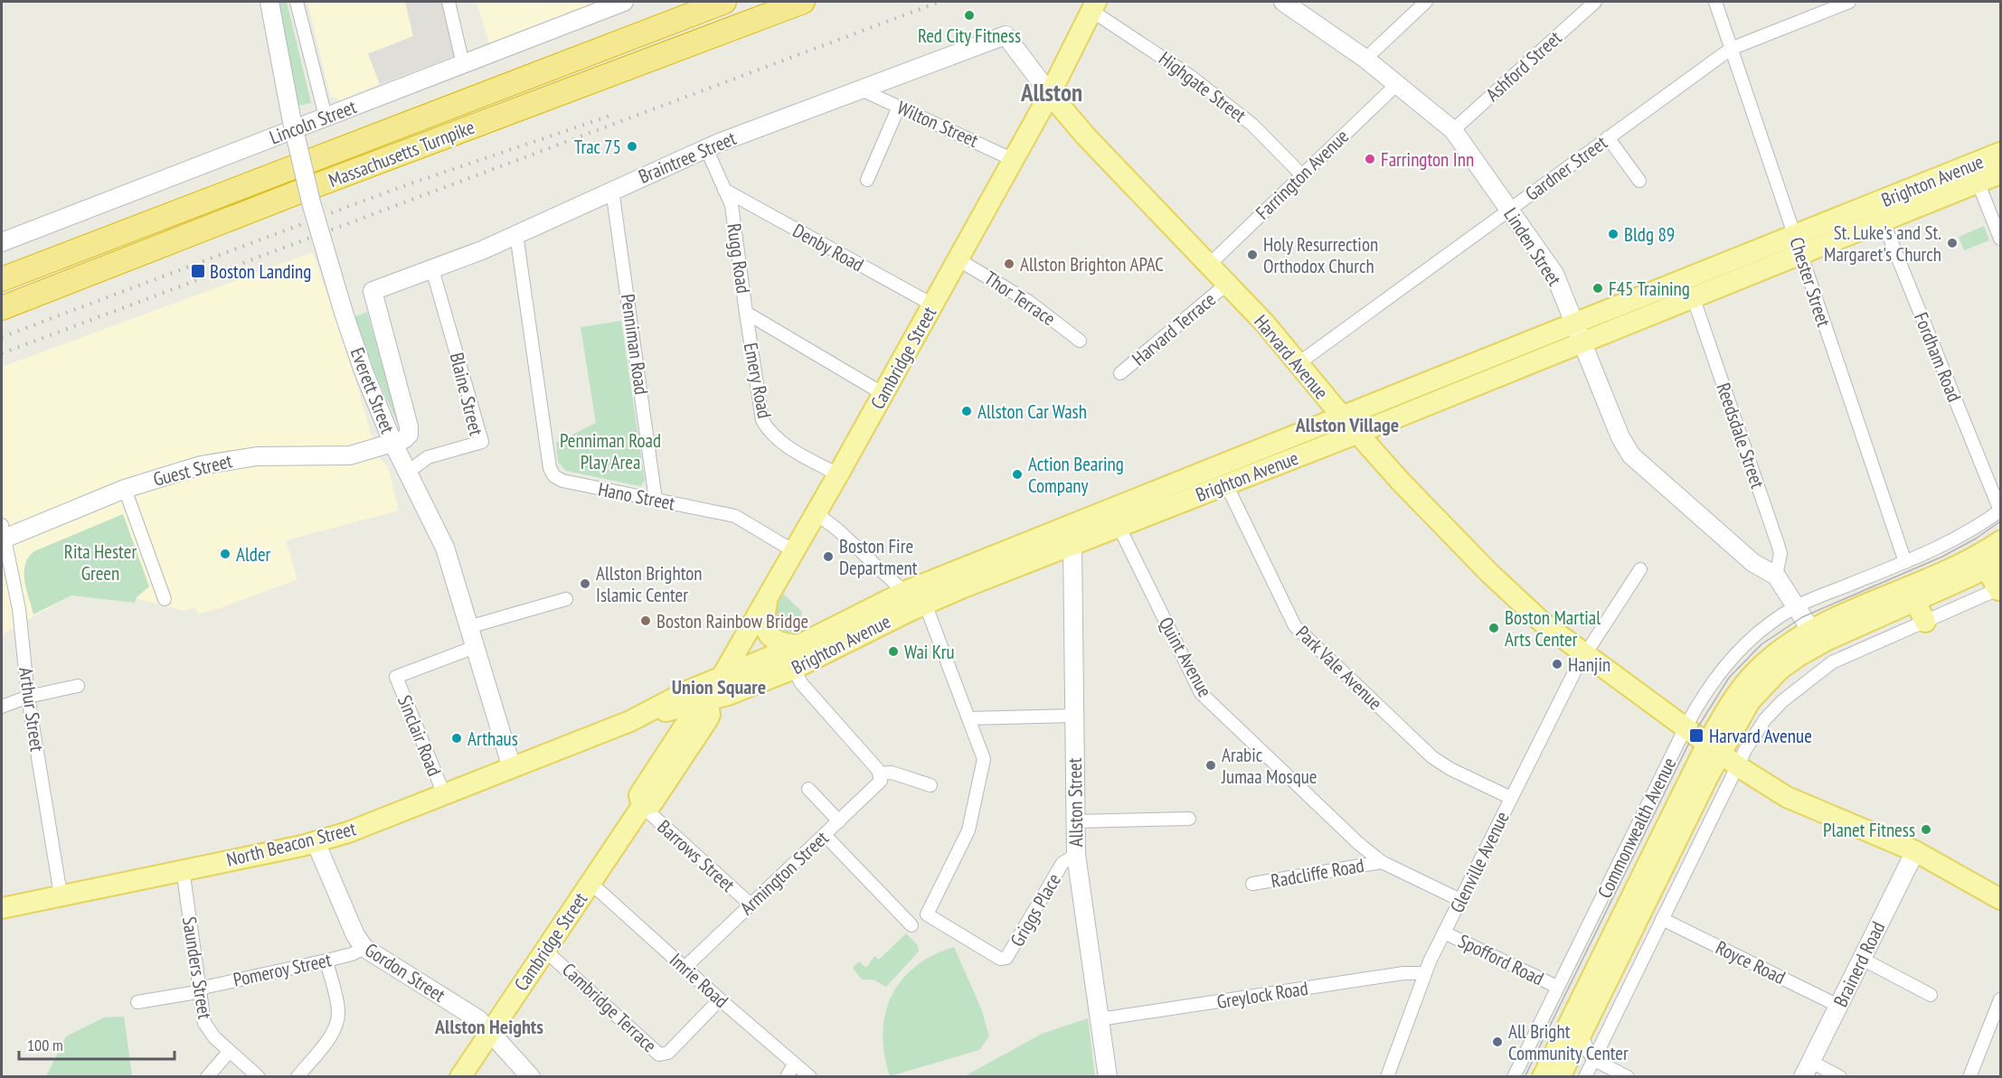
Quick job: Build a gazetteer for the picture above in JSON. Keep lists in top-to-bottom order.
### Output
{
  "streets": {
    "highway": ["Massachusetts Turnpike"],
    "main road": [
      "Brighton Avenue",
      "Harvard Avenue",
      "Cambridge Street",
      "Commonwealth Avenue",
      "North Beacon Street"
    ],
    "street": [
      "Ashford Street",
      "Highgate Street",
      "Lincoln Street",
      "Wilton Street",
      "Braintree Street",
      "Gardner Street",
      "Farrington Avenue",
      "Linden Street",
      "Denby Road",
      "Rugg Road",
      "Chester Street",
      "Thor Terrace",
      "Harvard Terrace",
      "Penniman Road",
      "Fordham Road",
      "Emery Road",
      "Everett Street",
      "Blaine Street",
      "Reedsdale Street",
      "Guest Street",
      "Hano Street",
      "Quint Avenue",
      "Park Vale Avenue",
      "Arthur Street",
      "Sinclair Road",
      "Allston Street",
      "Barrows Street",
      "Glenville Avenue",
      "Armington Street",
      "Radcliffe Road",
      "Griggs Place",
      "Spofford Road",
      "Royce Road",
      "Brainerd Road",
      "Saunders Street",
      "Pomeroy Street",
      "Gordon Street",
      "Imrie Road",
      "Greylock Road",
      "Cambridge Terrace"
    ]
  },
  "crossings": [
    ["Ashford Street", "Linden Street"],
    ["Highgate Street", "Farrington Avenue"],
    ["Highgate Street", "Cambridge Street"],
    ["Wilton Street", "Braintree Street"],
    ["Wilton Street", "Cambridge Street"],
    ["Braintree Street", "Rugg Road"],
    ["Braintree Street", "Penniman Road"],
    ["Braintree Street", "Harvard Avenue"],
    ["Braintree Street", "Cambridge Street"],
    ["Braintree Street", "Everett Street"],
    ["Braintree Street", "Blaine Street"],
    ["Braintree Street", "Guest Street"],
    ["Braintree Street", "Hano Street"],
    ["Gardner Street", "Linden Street"],
    ["Gardner Street", "Chester Street"],
    ["Gardner Street", "Harvard Avenue"],
    ["Farrington Avenue", "Linden Street"],
    ["Farrington Avenue", "Harvard Avenue"],
    ["Brighton Avenue", "Linden Street"],
    ["Brighton Avenue", "Chester Street"],
    ["Brighton Avenue", "Harvard Avenue"],
    ["Brighton Avenue", "Fordham Road"],
    ["Brighton Avenue", "Cambridge Street"],
    ["Brighton Avenue", "Reedsdale Street"],
    ["Brighton Avenue", "Quint Avenue"],
    ["Brighton Avenue", "Park Vale Avenue"],
    ["Brighton Avenue", "Allston Street"],
    ["Brighton Avenue", "North Beacon Street"],
    ["Linden Street", "Reedsdale Street"],
    ["Denby Road", "Rugg Road"],
    ["Denby Road", "Cambridge Street"],
    ["Rugg Road", "Cambridge Street"],
    ["Rugg Road", "Emery Road"],
    ["Chester Street", "Commonwealth Avenue"],
    ["Thor Terrace", "Cambridge Street"],
    ["Harvard Terrace", "Harvard Avenue"],
    ["Penniman Road", "Hano Street"],
    ["Harvard Avenue", "Cambridge Street"],
    ["Harvard Avenue", "Commonwealth Avenue"],
    ["Harvard Avenue", "Glenville Avenue"],
    ["Harvard Avenue", "Brainerd Road"],
    ["Fordham Road", "Commonwealth Avenue"],
    ["Cambridge Street", "Emery Road"],
    ["Cambridge Street", "Hano Street"],
    ["Cambridge Street", "North Beacon Street"],
    ["Cambridge Street", "Barrows Street"],
    ["Cambridge Street", "Gordon Street"],
    ["Cambridge Street", "Imrie Road"],
    ["Cambridge Street", "Cambridge Terrace"],
    ["Everett Street", "Blaine Street"],
    ["Everett Street", "Guest Street"],
    ["Everett Street", "Sinclair Road"],
    ["Everett Street", "North Beacon Street"],
    ["Guest Street", "Arthur Street"],
    ["Quint Avenue", "Glenville Avenue"],
    ["Quint Avenue", "Radcliffe Road"],
    ["Park Vale Avenue", "Glenville Avenue"],
    ["Arthur Street", "North Beacon Street"],
    ["Sinclair Road", "North Beacon Street"],
    ["Allston Street", "Griggs Place"],
    ["Allston Street", "Greylock Road"],
    ["Commonwealth Avenue", "Spofford Road"],
    ["North Beacon Street", "Saunders Street"],
    ["North Beacon Street", "Gordon Street"],
    ["Barrows Street", "Armington Street"],
    ["Glenville Avenue", "Spofford Road"],
    ["Glenville Avenue", "Greylock Road"],
    ["Armington Street", "Imrie Road"],
    ["Royce Road", "Brainerd Road"],
    ["Saunders Street", "Pomeroy Street"],
    ["Pomeroy Street", "Gordon Street"],
    ["Imrie Road", "Cambridge Terrace"]
  ],
  "districts": [
    "Allston",
    "Allston Village",
    "Union Square",
    "Allston Heights"
  ],
  "parks": ["Penniman Road Play Area", "Rita Hester Green"],
  "places": {
    "other": [
      "Red City Fitness",
      "Trac 75",
      "Farrington Inn",
      "Bldg 89",
      "St. Luke's and St. Margaret's Church",
      "Holy Resurrection Orthodox Church",
      "Allston Brighton APAC",
      "F45 Training",
      "Allston Car Wash",
      "Action Bearing Company",
      "Alder",
      "Boston Fire Department",
      "Allston Brighton Islamic Center",
      "Boston Rainbow Bridge",
      "Boston Martial Arts Center",
      "Wai Kru",
      "Hanjin",
      "Arthaus",
      "Arabic Jumaa Mosque",
      "Planet Fitness",
      "All Bright Community Center"
    ],
    "transit": ["Boston Landing", "Harvard Avenue"]
  },
  "scale_bar": "100 m"
}
